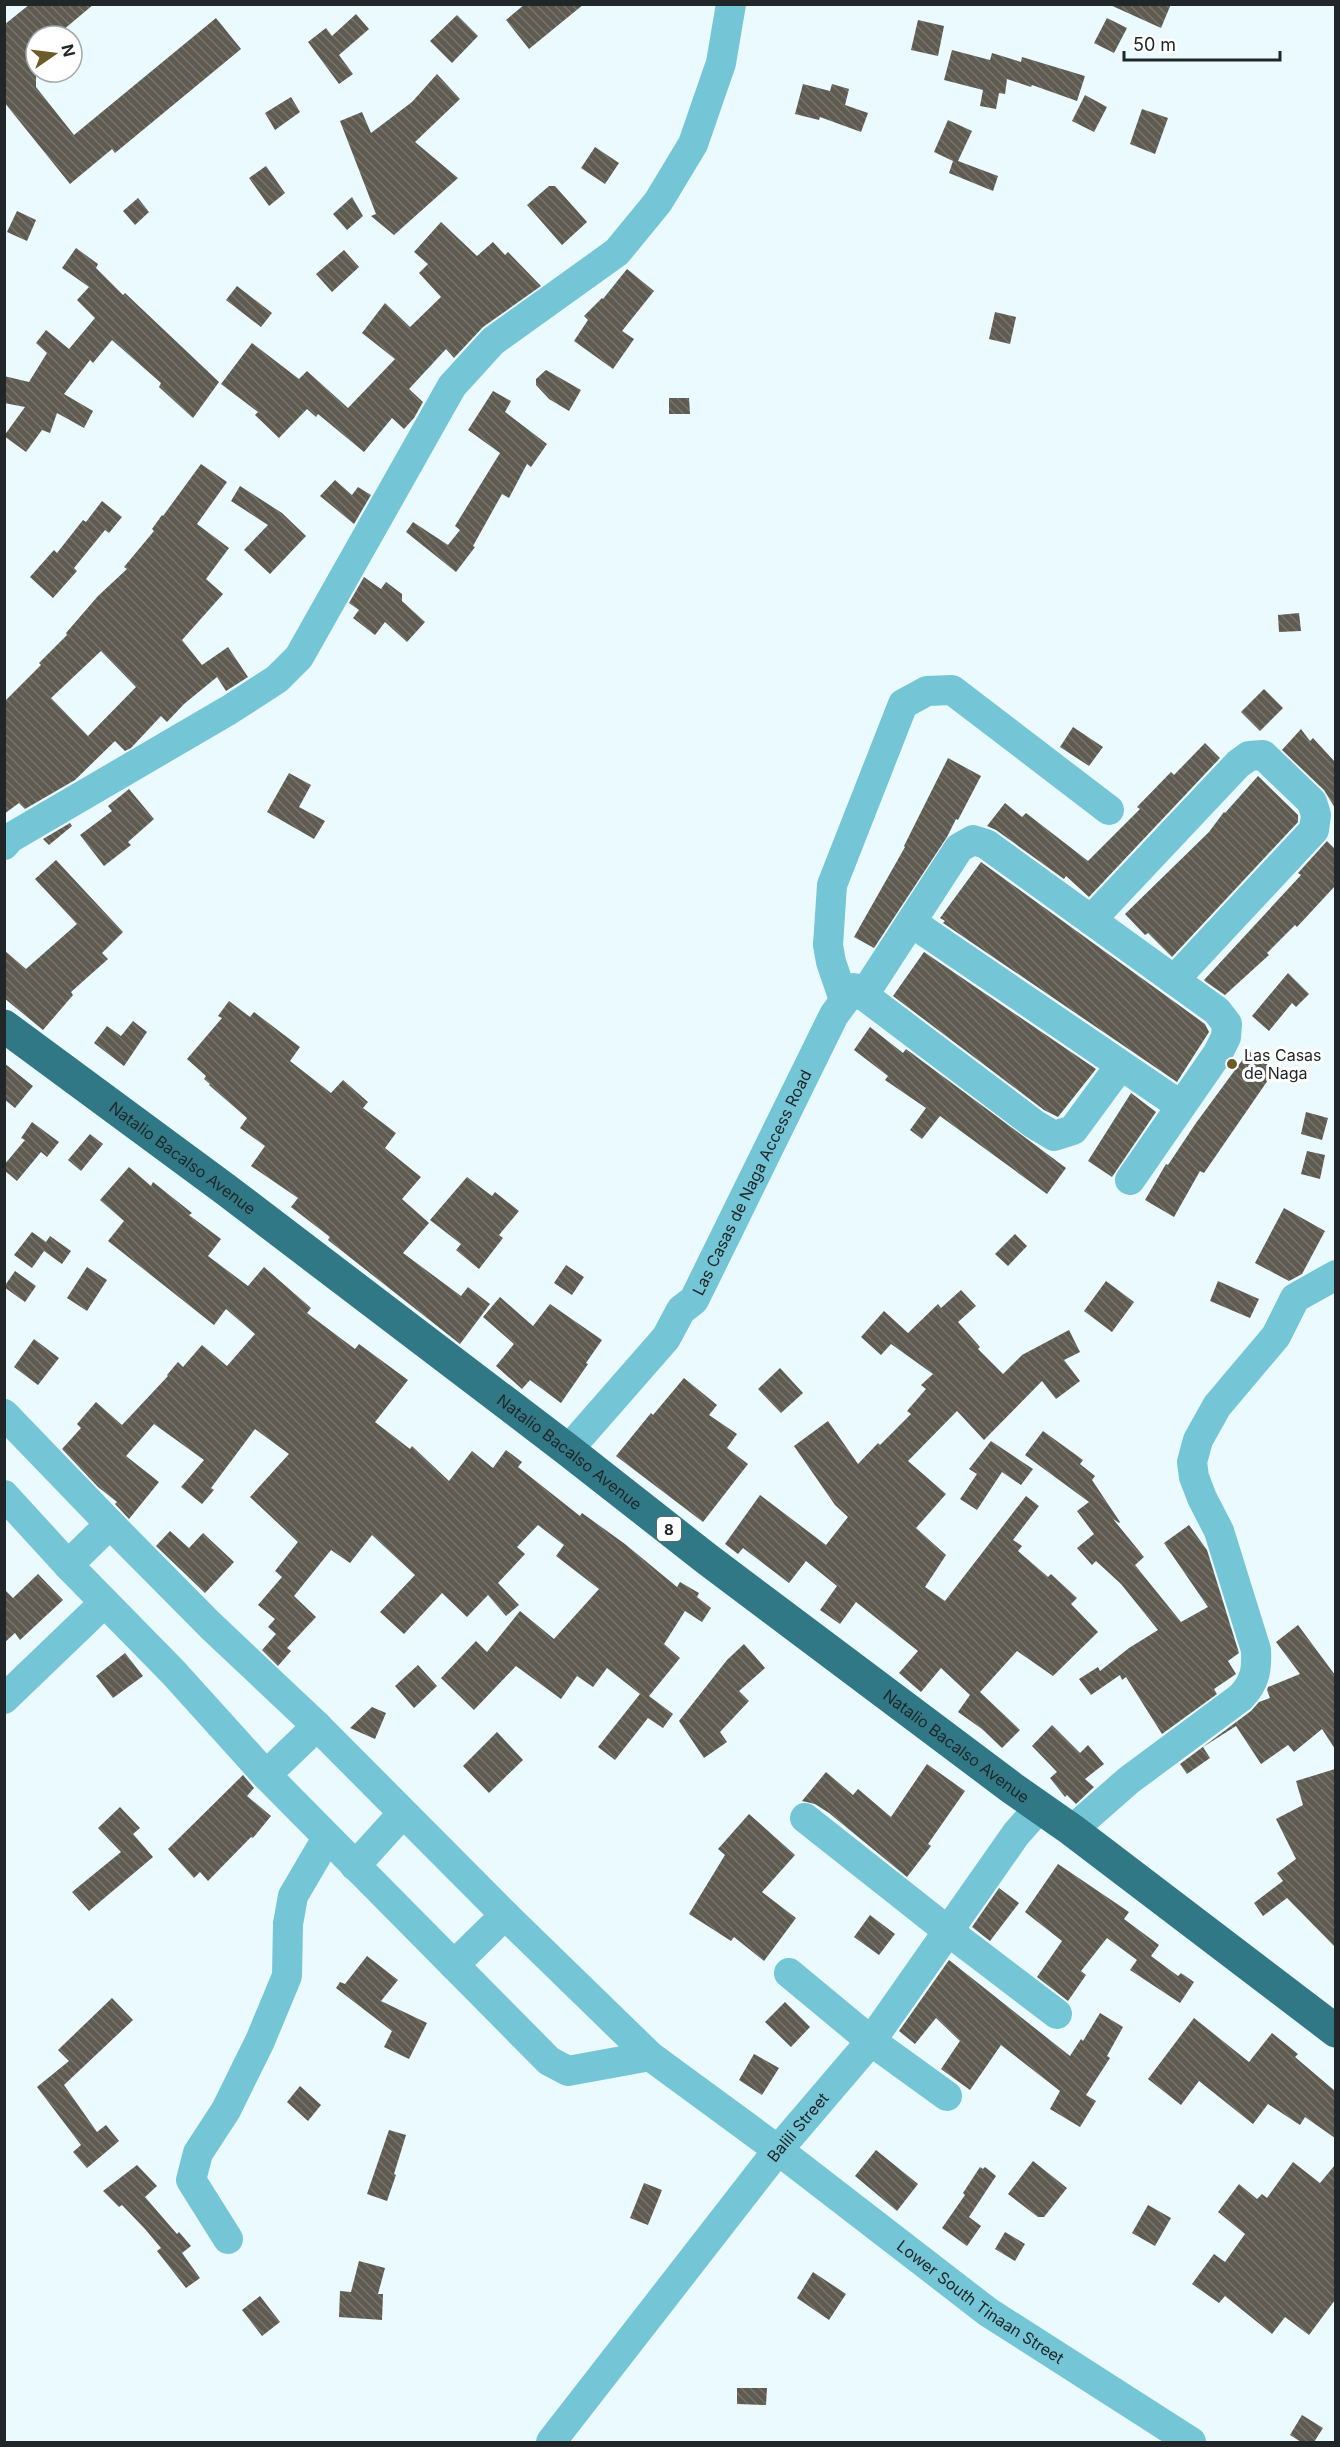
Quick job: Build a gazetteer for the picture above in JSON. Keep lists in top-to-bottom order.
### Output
{
  "streets": {
    "highway": ["Natalio Bacalso Avenue", "8"],
    "street": ["Las Casas de Naga Access Road", "Balili Street", "Lower South Tinaan Street"]
  },
  "crossings": [
    ["Natalio Bacalso Avenue", "Las Casas de Naga Access Road"],
    ["Natalio Bacalso Avenue", "Balili Street"],
    ["Balili Street", "Lower South Tinaan Street"]
  ],
  "places": ["Las Casas de Naga"],
  "scale_bar": "50 m",
  "north": "right"
}
